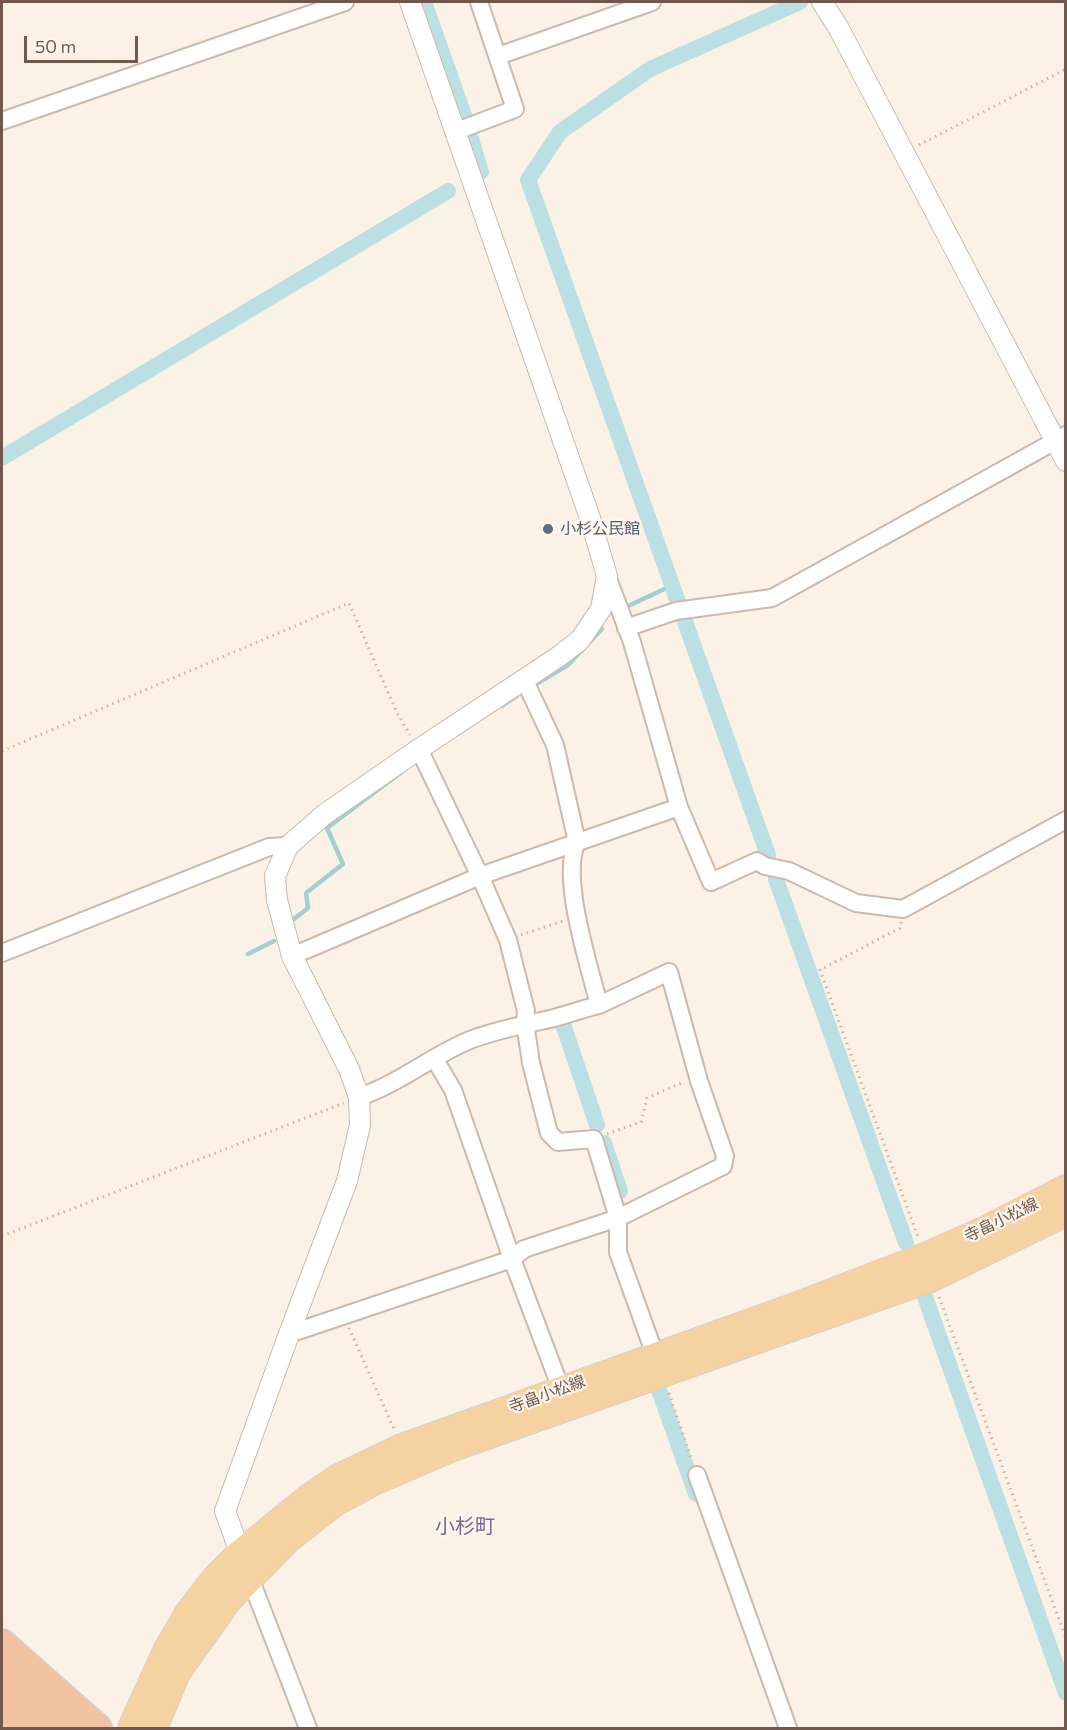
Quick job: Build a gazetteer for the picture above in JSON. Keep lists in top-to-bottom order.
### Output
{
  "streets": {
    "main road": ["寺畠小松線"]
  },
  "districts": ["小杉町"],
  "places": ["小杉公民館"],
  "scale_bar": "50 m"
}
